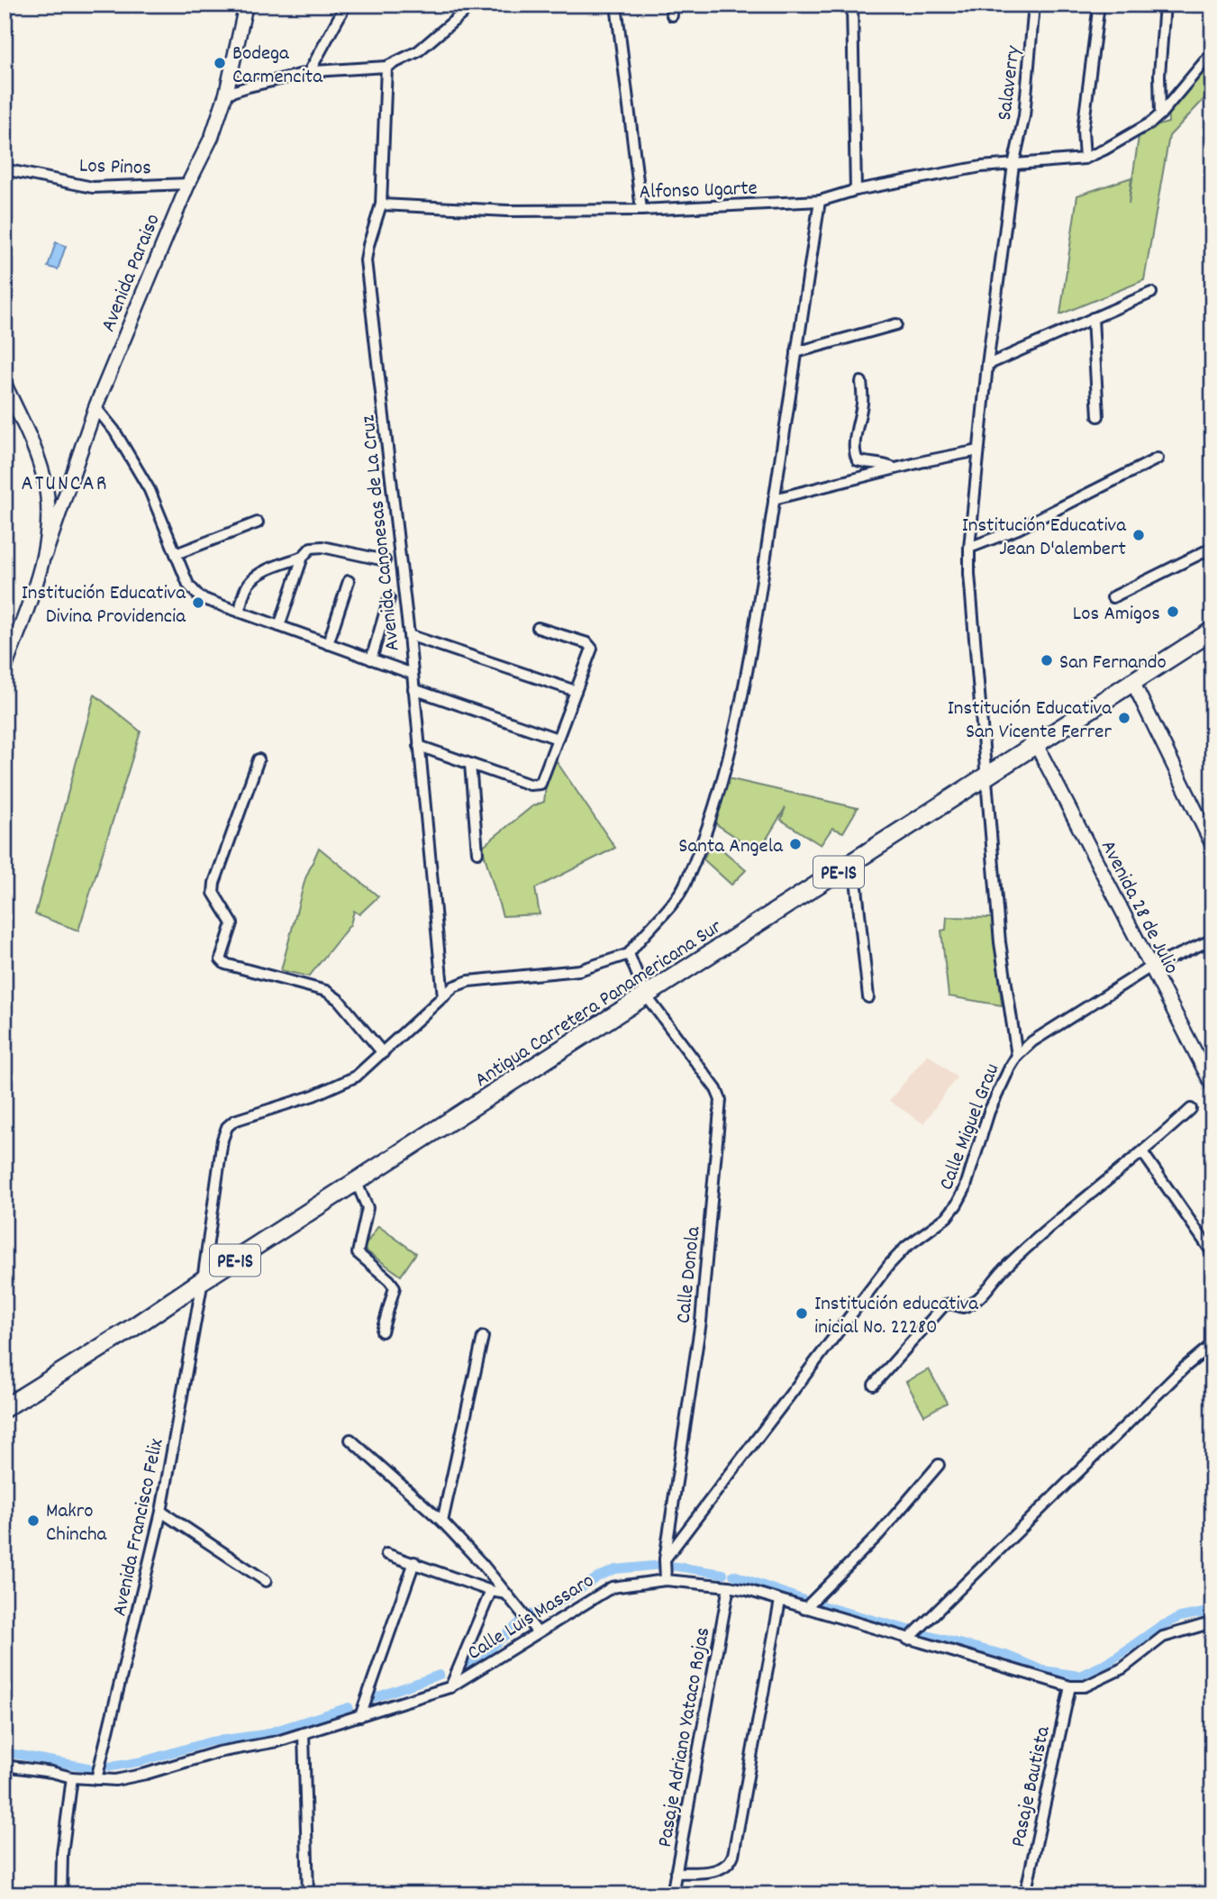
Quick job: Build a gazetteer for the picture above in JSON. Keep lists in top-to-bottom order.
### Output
{
  "streets": {
    "highway": ["PE-1S", "Antigua Carretera Panamericana Sur"],
    "main road": ["Avenida Paraiso", "Avenida 28 de Julio"],
    "street": [
      "Salaverry",
      "Los Pinos",
      "Alfonso Ugarte",
      "Avenida Canonesas de La Cruz",
      "Calle Miguel Grau",
      "Calle Donola",
      "Avenida Francisco Felix",
      "Calle Luis Massaro",
      "Pasaje Adriano Yataco Rojas",
      "Pasaje Bautista"
    ]
  },
  "crossings": [
    ["Salaverry", "Alfonso Ugarte"],
    ["Salaverry", "Antigua Carretera Panamericana Sur"],
    ["Salaverry", "Calle Miguel Grau"],
    ["Los Pinos", "Avenida Paraiso"],
    ["Alfonso Ugarte", "Avenida Canonesas de La Cruz"],
    ["Avenida 28 de Julio", "Antigua Carretera Panamericana Sur"],
    ["Avenida 28 de Julio", "Calle Miguel Grau"],
    ["Antigua Carretera Panamericana Sur", "Calle Donola"],
    ["Antigua Carretera Panamericana Sur", "Avenida Francisco Felix"],
    ["Calle Miguel Grau", "Calle Donola"],
    ["Calle Donola", "Calle Luis Massaro"],
    ["Avenida Francisco Felix", "Calle Luis Massaro"],
    ["Calle Luis Massaro", "Pasaje Adriano Yataco Rojas"],
    ["Calle Luis Massaro", "Pasaje Bautista"]
  ],
  "districts": ["ATUNCAR"],
  "places": [
    "Bodega Carmencita",
    "Institución Educativa Jean D'alembert",
    "Institución Educativa Divina Providencia",
    "Los Amigos",
    "San Fernando",
    "Institución Educativa San Vicente Ferrer",
    "Santa Angela",
    "Institución educativa inicial No. 22280",
    "Makro Chincha"
  ]
}
